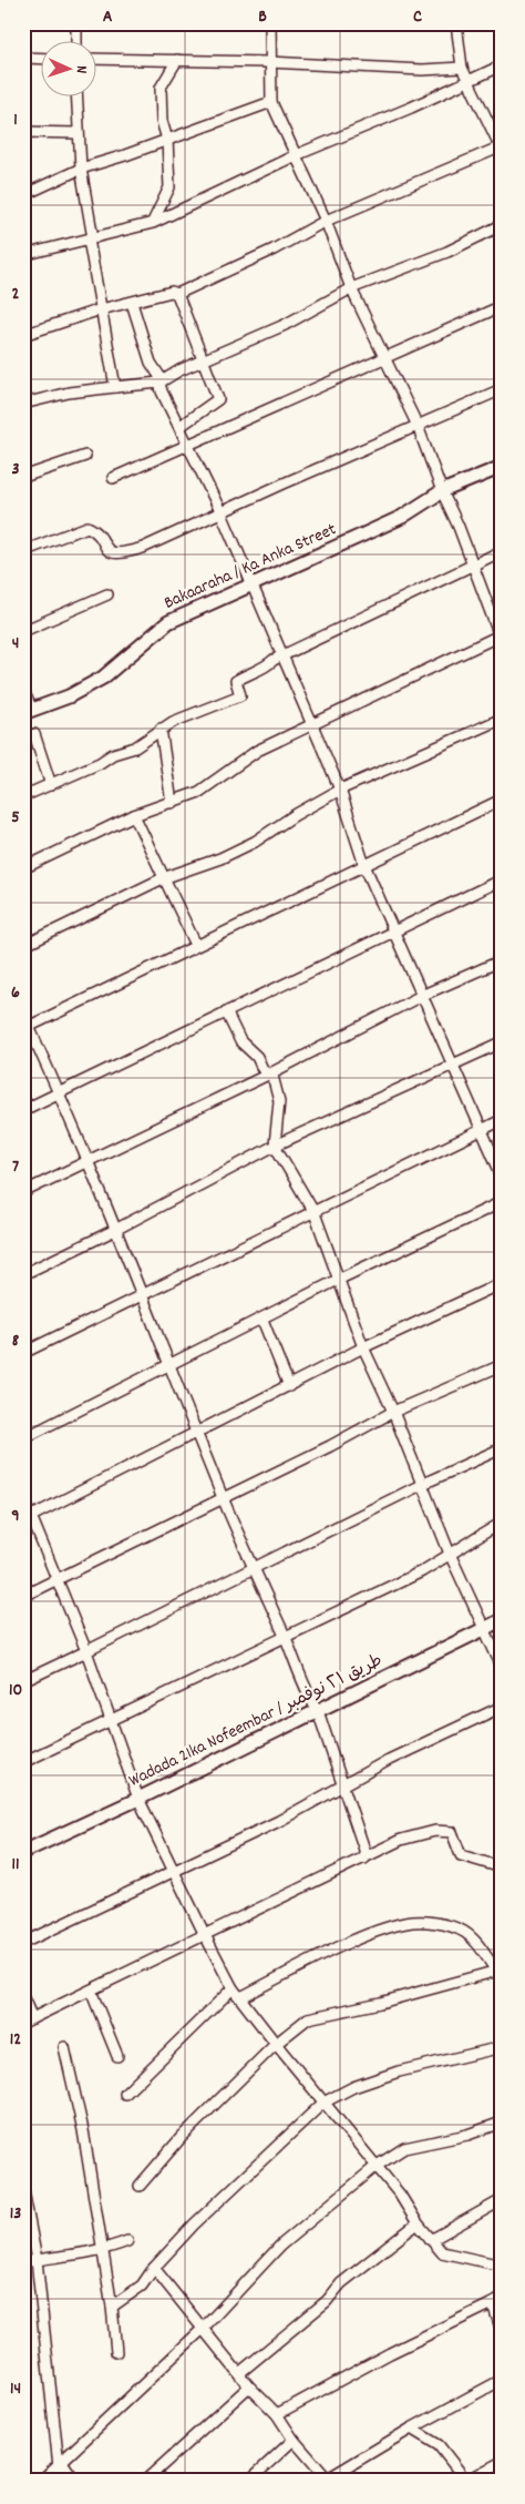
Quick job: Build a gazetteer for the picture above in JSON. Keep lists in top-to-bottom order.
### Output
{
  "streets": {
    "street": ["Bakaaraha / Ka Anka Street", "Wadada 21ka Nofeembar / طريق ٢١ نوفمبر"]
  },
  "north": "right",
  "grid": {
    "columns": ["A", "B", "C"],
    "rows": [
      "1",
      "2",
      "3",
      "4",
      "5",
      "6",
      "7",
      "8",
      "9",
      "10",
      "11",
      "12",
      "13",
      "14"
    ]
  }
}
